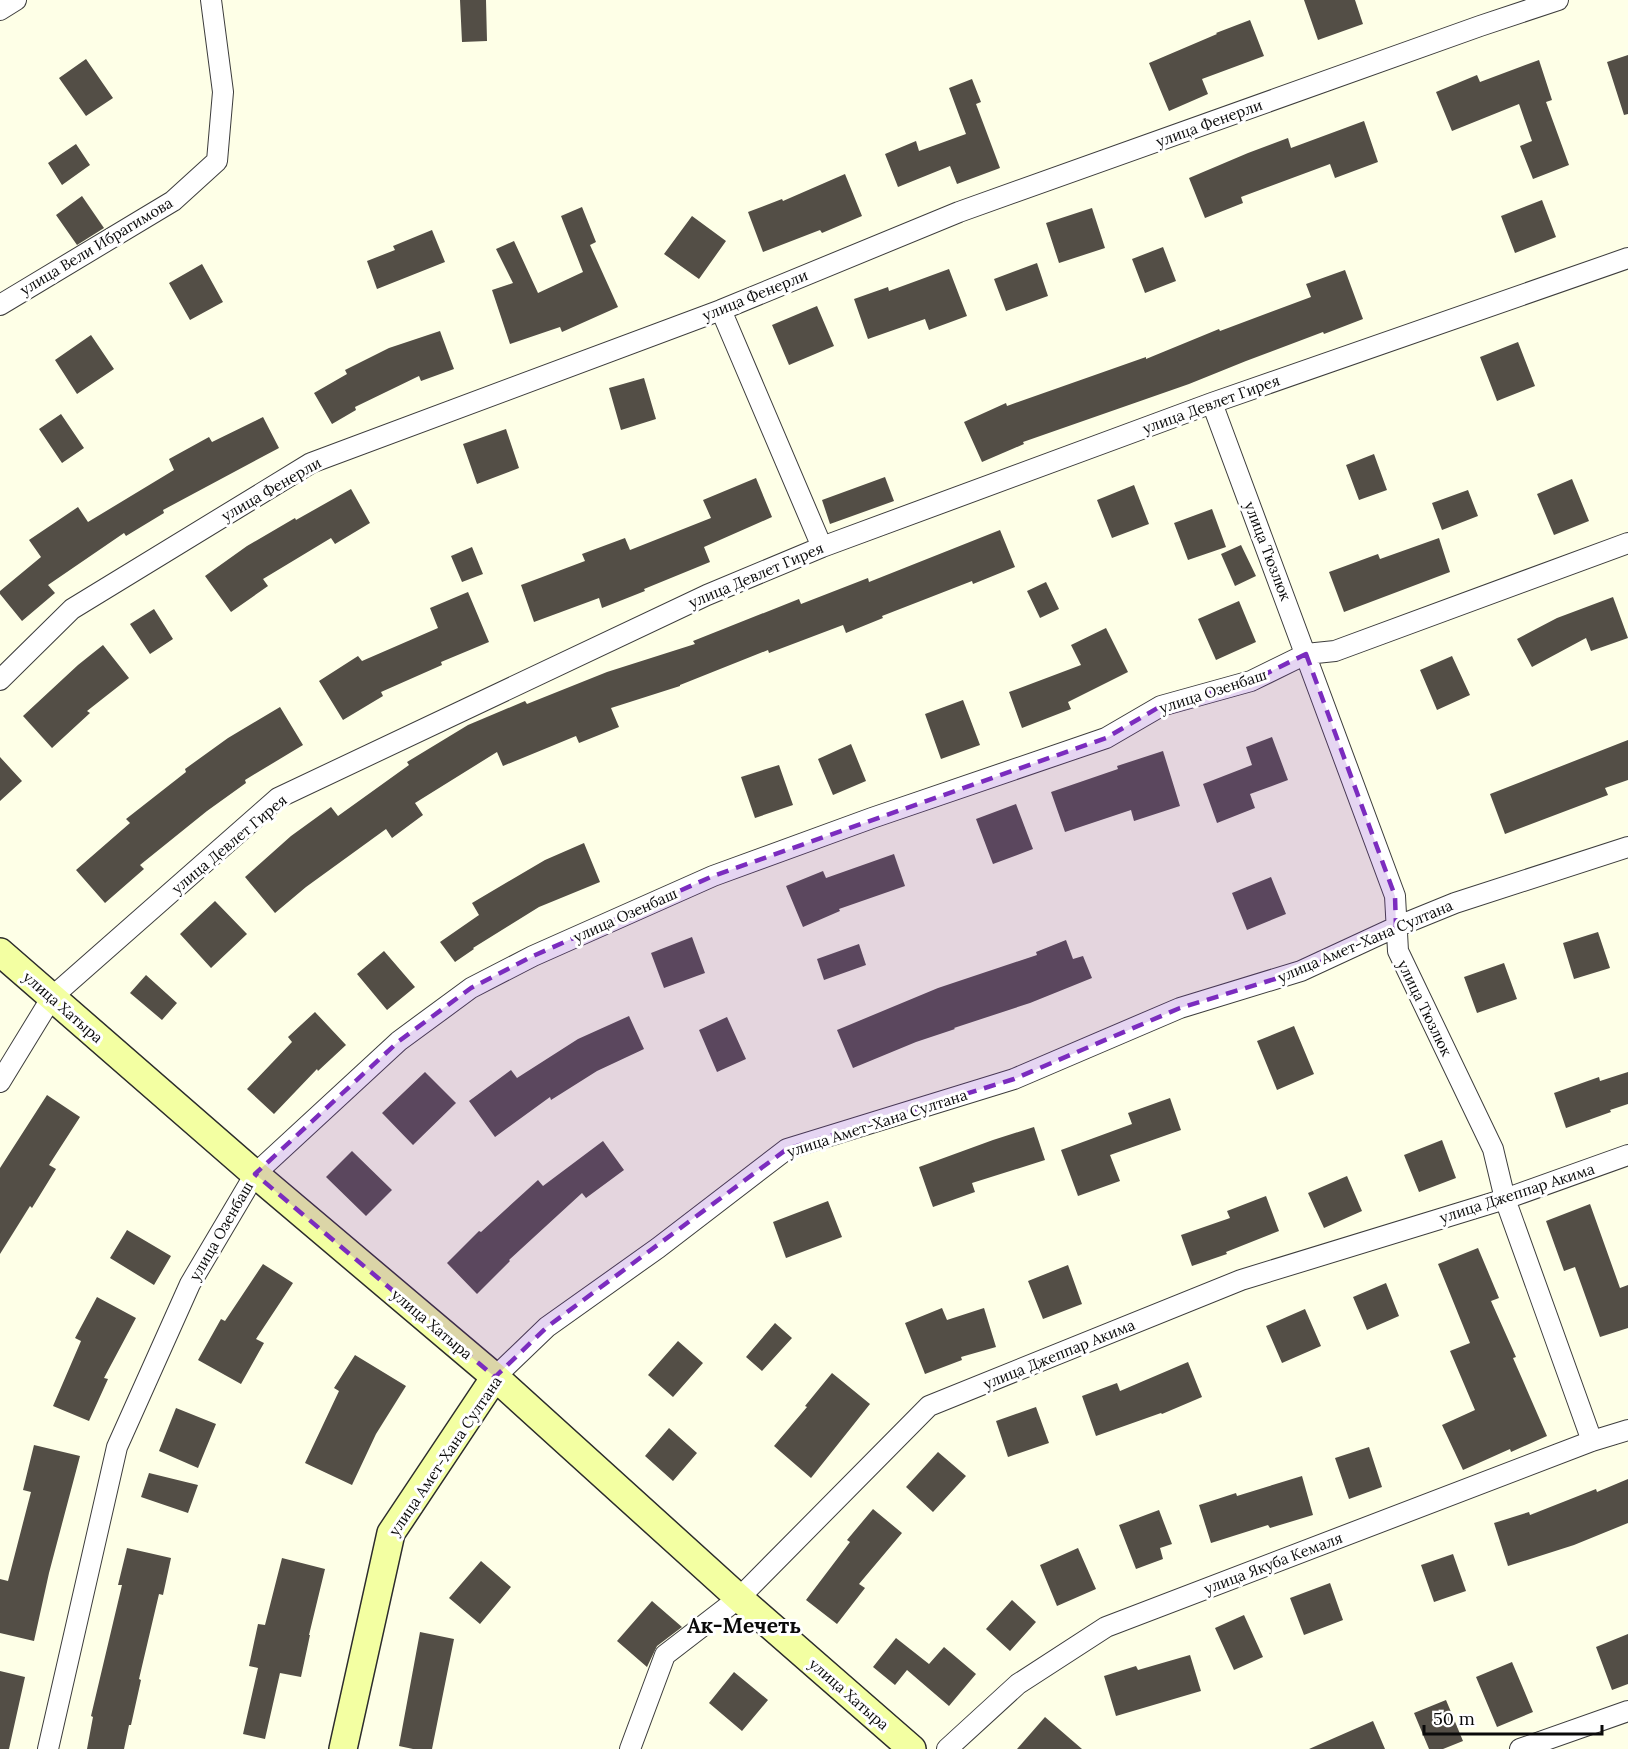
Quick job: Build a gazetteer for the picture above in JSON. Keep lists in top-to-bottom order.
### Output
{
  "streets": {
    "street": [
      "улица Фенерли",
      "улица Вели Ибрагимова",
      "улица Девлет Гирея",
      "улица Тюзлюк",
      "улица Озенбаш",
      "улица Амет-Хана Султана",
      "улица Хатыра",
      "улица Джеппар Акима",
      "улица Якуба Кемаля"
    ]
  },
  "crossings": [
    ["улица Девлет Гирея", "улица Тюзлюк"],
    ["улица Девлет Гирея", "улица Хатыра"],
    ["улица Тюзлюк", "улица Озенбаш"],
    ["улица Тюзлюк", "улица Амет-Хана Султана"],
    ["улица Тюзлюк", "улица Джеппар Акима"],
    ["улица Тюзлюк", "улица Якуба Кемаля"],
    ["улица Озенбаш", "улица Хатыра"],
    ["улица Амет-Хана Султана", "улица Хатыра"],
    ["улица Хатыра", "улица Джеппар Акима"]
  ],
  "districts": ["Ак-Мечеть"],
  "scale_bar": "50 m"
}
